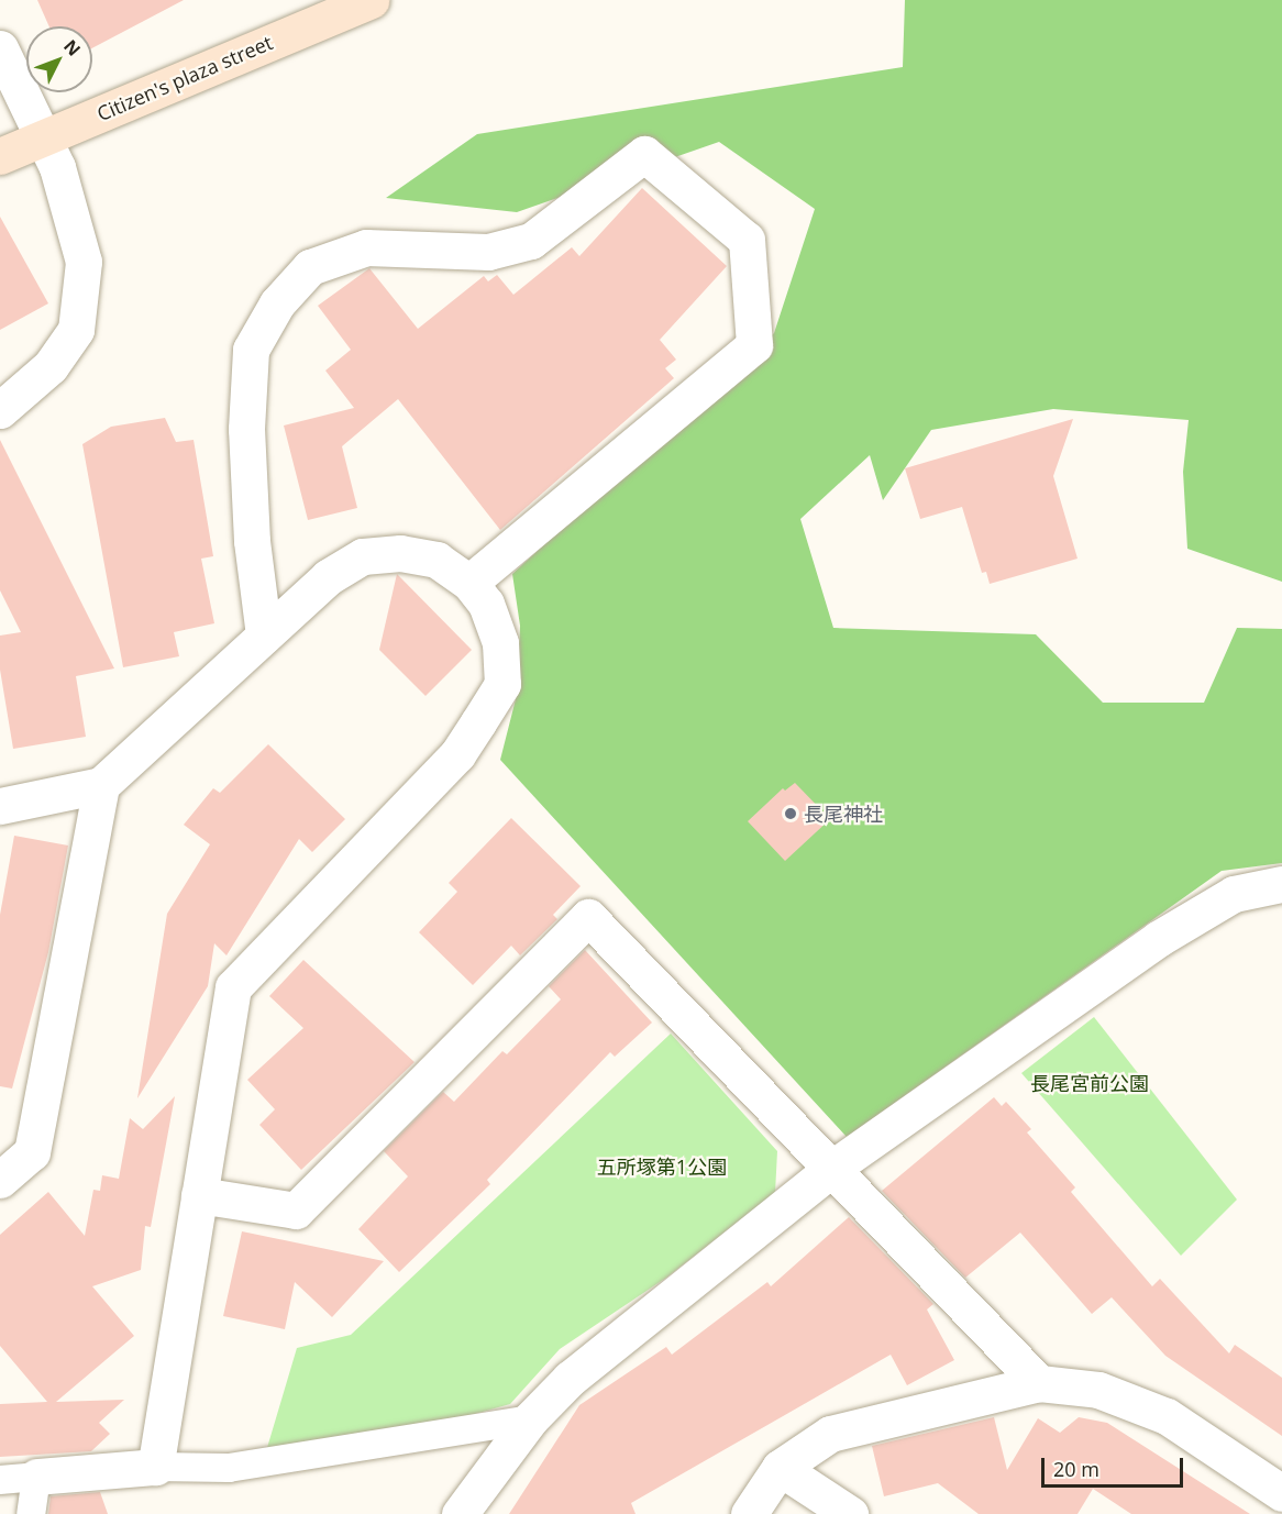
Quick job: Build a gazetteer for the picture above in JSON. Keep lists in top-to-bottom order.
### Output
{
  "streets": {
    "street": ["Citizen's plaza street"]
  },
  "parks": ["長尾宮前公園", "五所塚第1公園"],
  "places": ["長尾神社"],
  "scale_bar": "20 m",
  "north": "top right"
}
